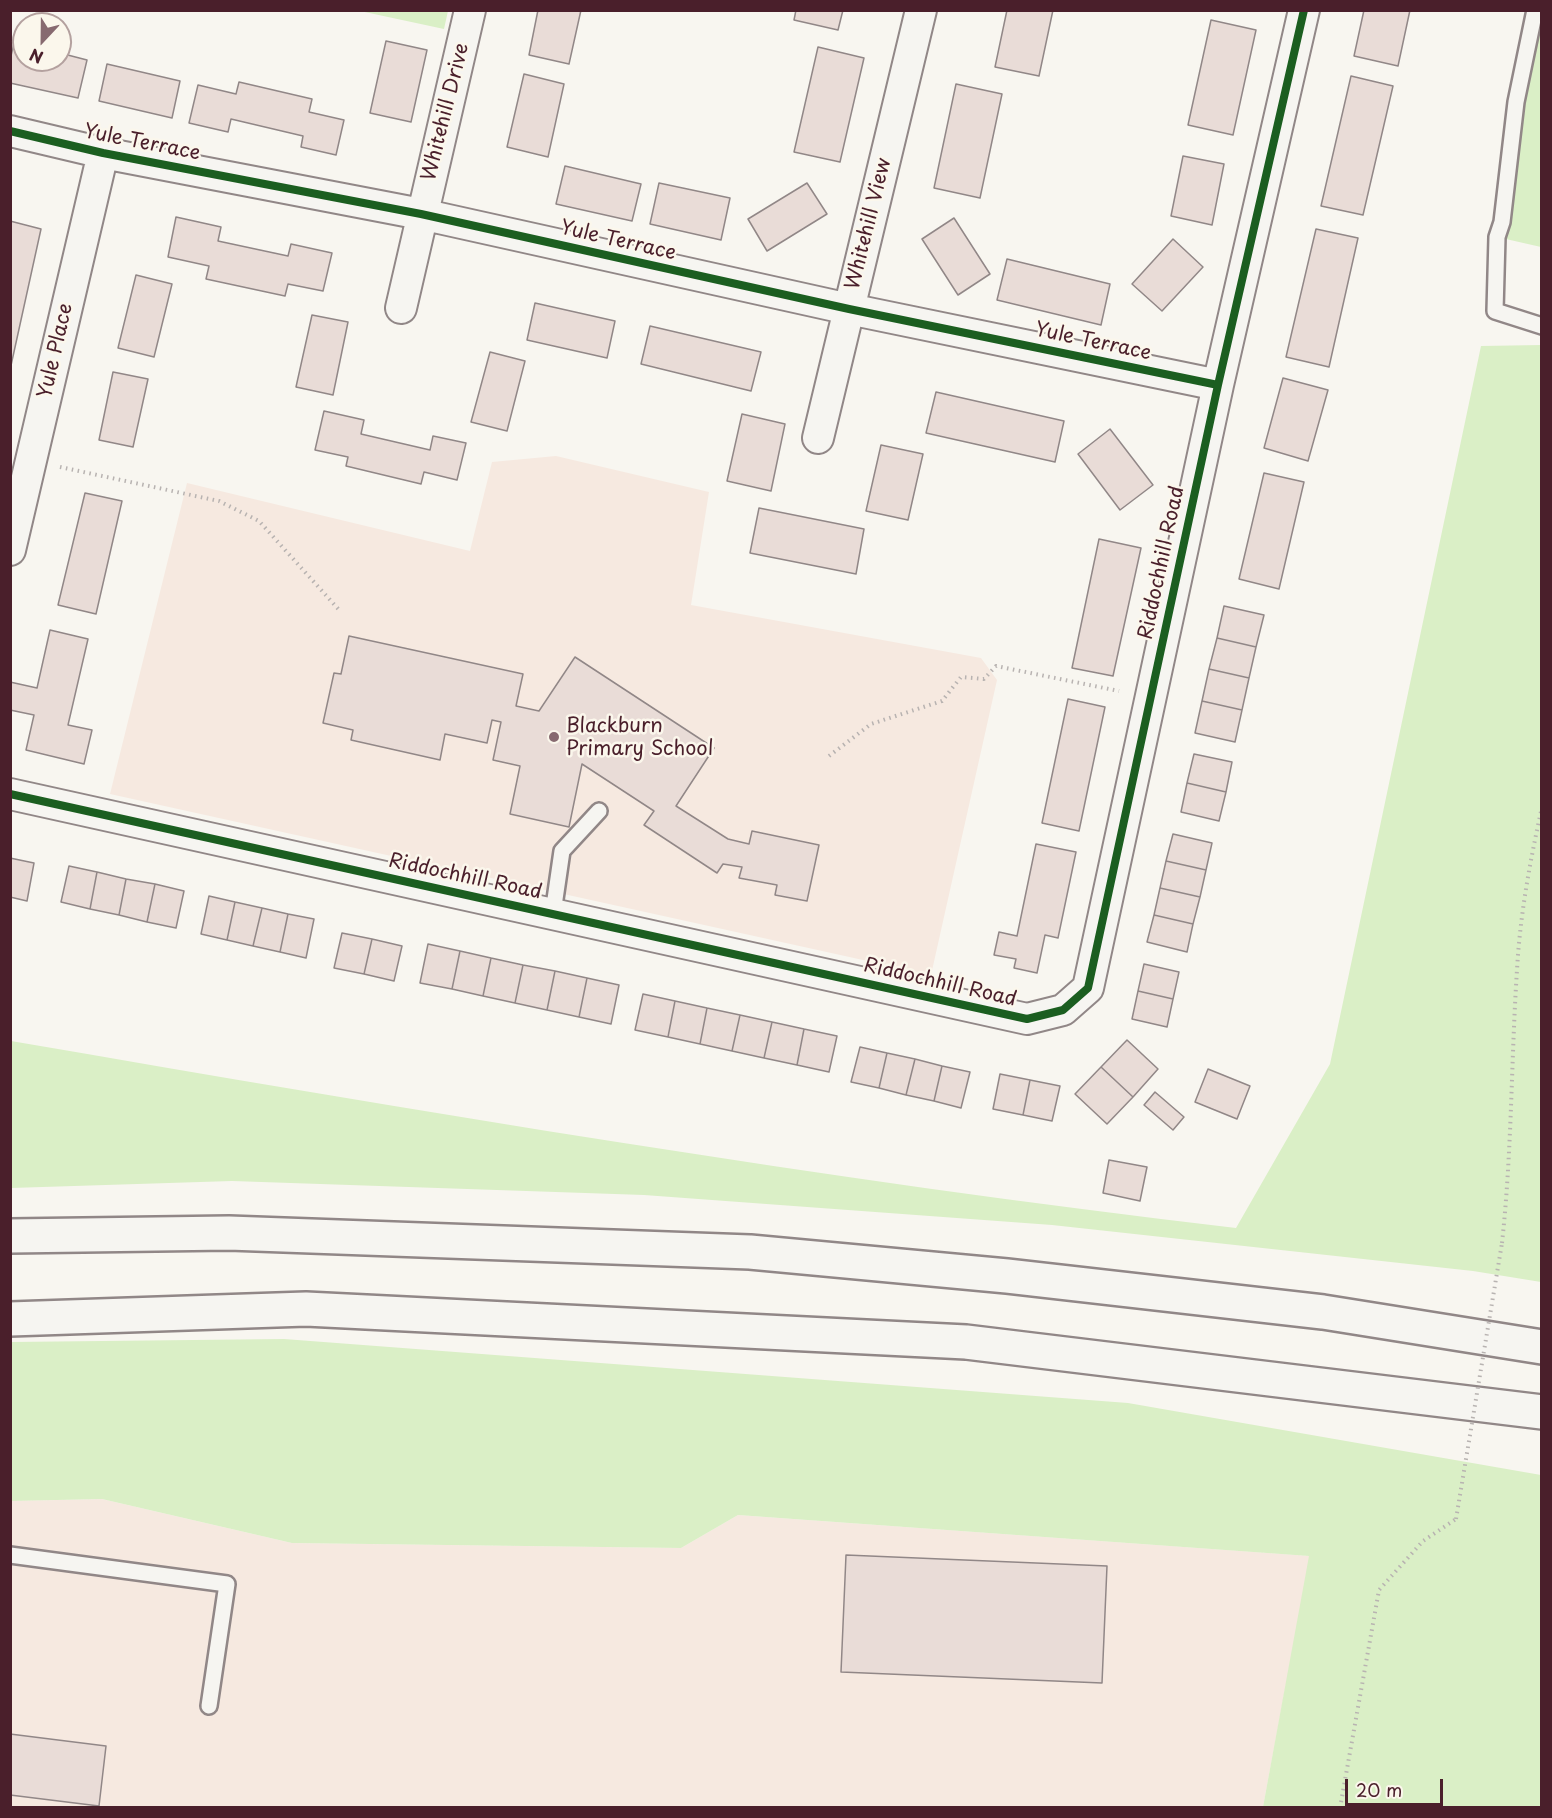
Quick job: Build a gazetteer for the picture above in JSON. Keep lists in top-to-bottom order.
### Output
{
  "streets": {
    "street": [
      "Whitehill Drive",
      "Yule Terrace",
      "Whitehill View",
      "Yule Place",
      "Riddochhill Road"
    ]
  },
  "crossings": [
    ["Whitehill Drive", "Yule Terrace"],
    ["Yule Terrace", "Whitehill View"],
    ["Yule Terrace", "Yule Place"],
    ["Yule Terrace", "Riddochhill Road"]
  ],
  "places": ["Blackburn Primary School"],
  "scale_bar": "20 m",
  "north": "bottom"
}
